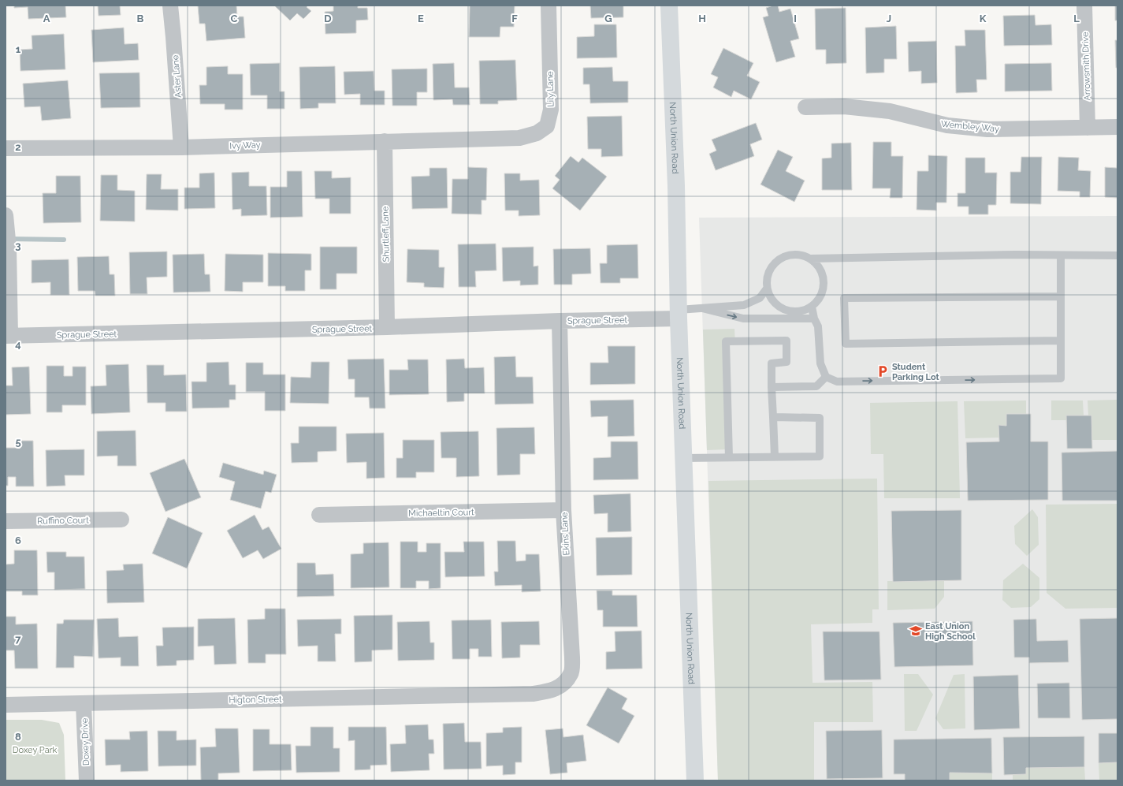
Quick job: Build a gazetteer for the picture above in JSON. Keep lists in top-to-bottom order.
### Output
{
  "streets": {
    "street": [
      "Arrowsmith Drive",
      "Aster Lane",
      "Lily Lane",
      "Wembley Way",
      "North Union Road",
      "Ivy Way",
      "Shurtleff Lane",
      "Sprague Street",
      "Michaeltin Court",
      "Ruffino Court",
      "Ekins Lane",
      "Higton Street",
      "Doxey Drive"
    ]
  },
  "crossings": [
    ["Arrowsmith Drive", "Wembley Way"],
    ["Aster Lane", "Ivy Way"],
    ["Lily Lane", "Ivy Way"],
    ["North Union Road", "Sprague Street"],
    ["Ivy Way", "Shurtleff Lane"],
    ["Shurtleff Lane", "Sprague Street"],
    ["Sprague Street", "Ekins Lane"],
    ["Michaeltin Court", "Ekins Lane"],
    ["Ekins Lane", "Higton Street"],
    ["Higton Street", "Doxey Drive"]
  ],
  "parks": ["Doxey Park"],
  "places": {
    "parking": ["Student Parking Lot"],
    "school or university": ["East Union High School"]
  },
  "grid": {
    "columns": [
      "A",
      "B",
      "C",
      "D",
      "E",
      "F",
      "G",
      "H",
      "I",
      "J",
      "K",
      "L"
    ],
    "rows": [
      "1",
      "2",
      "3",
      "4",
      "5",
      "6",
      "7",
      "8"
    ]
  }
}
